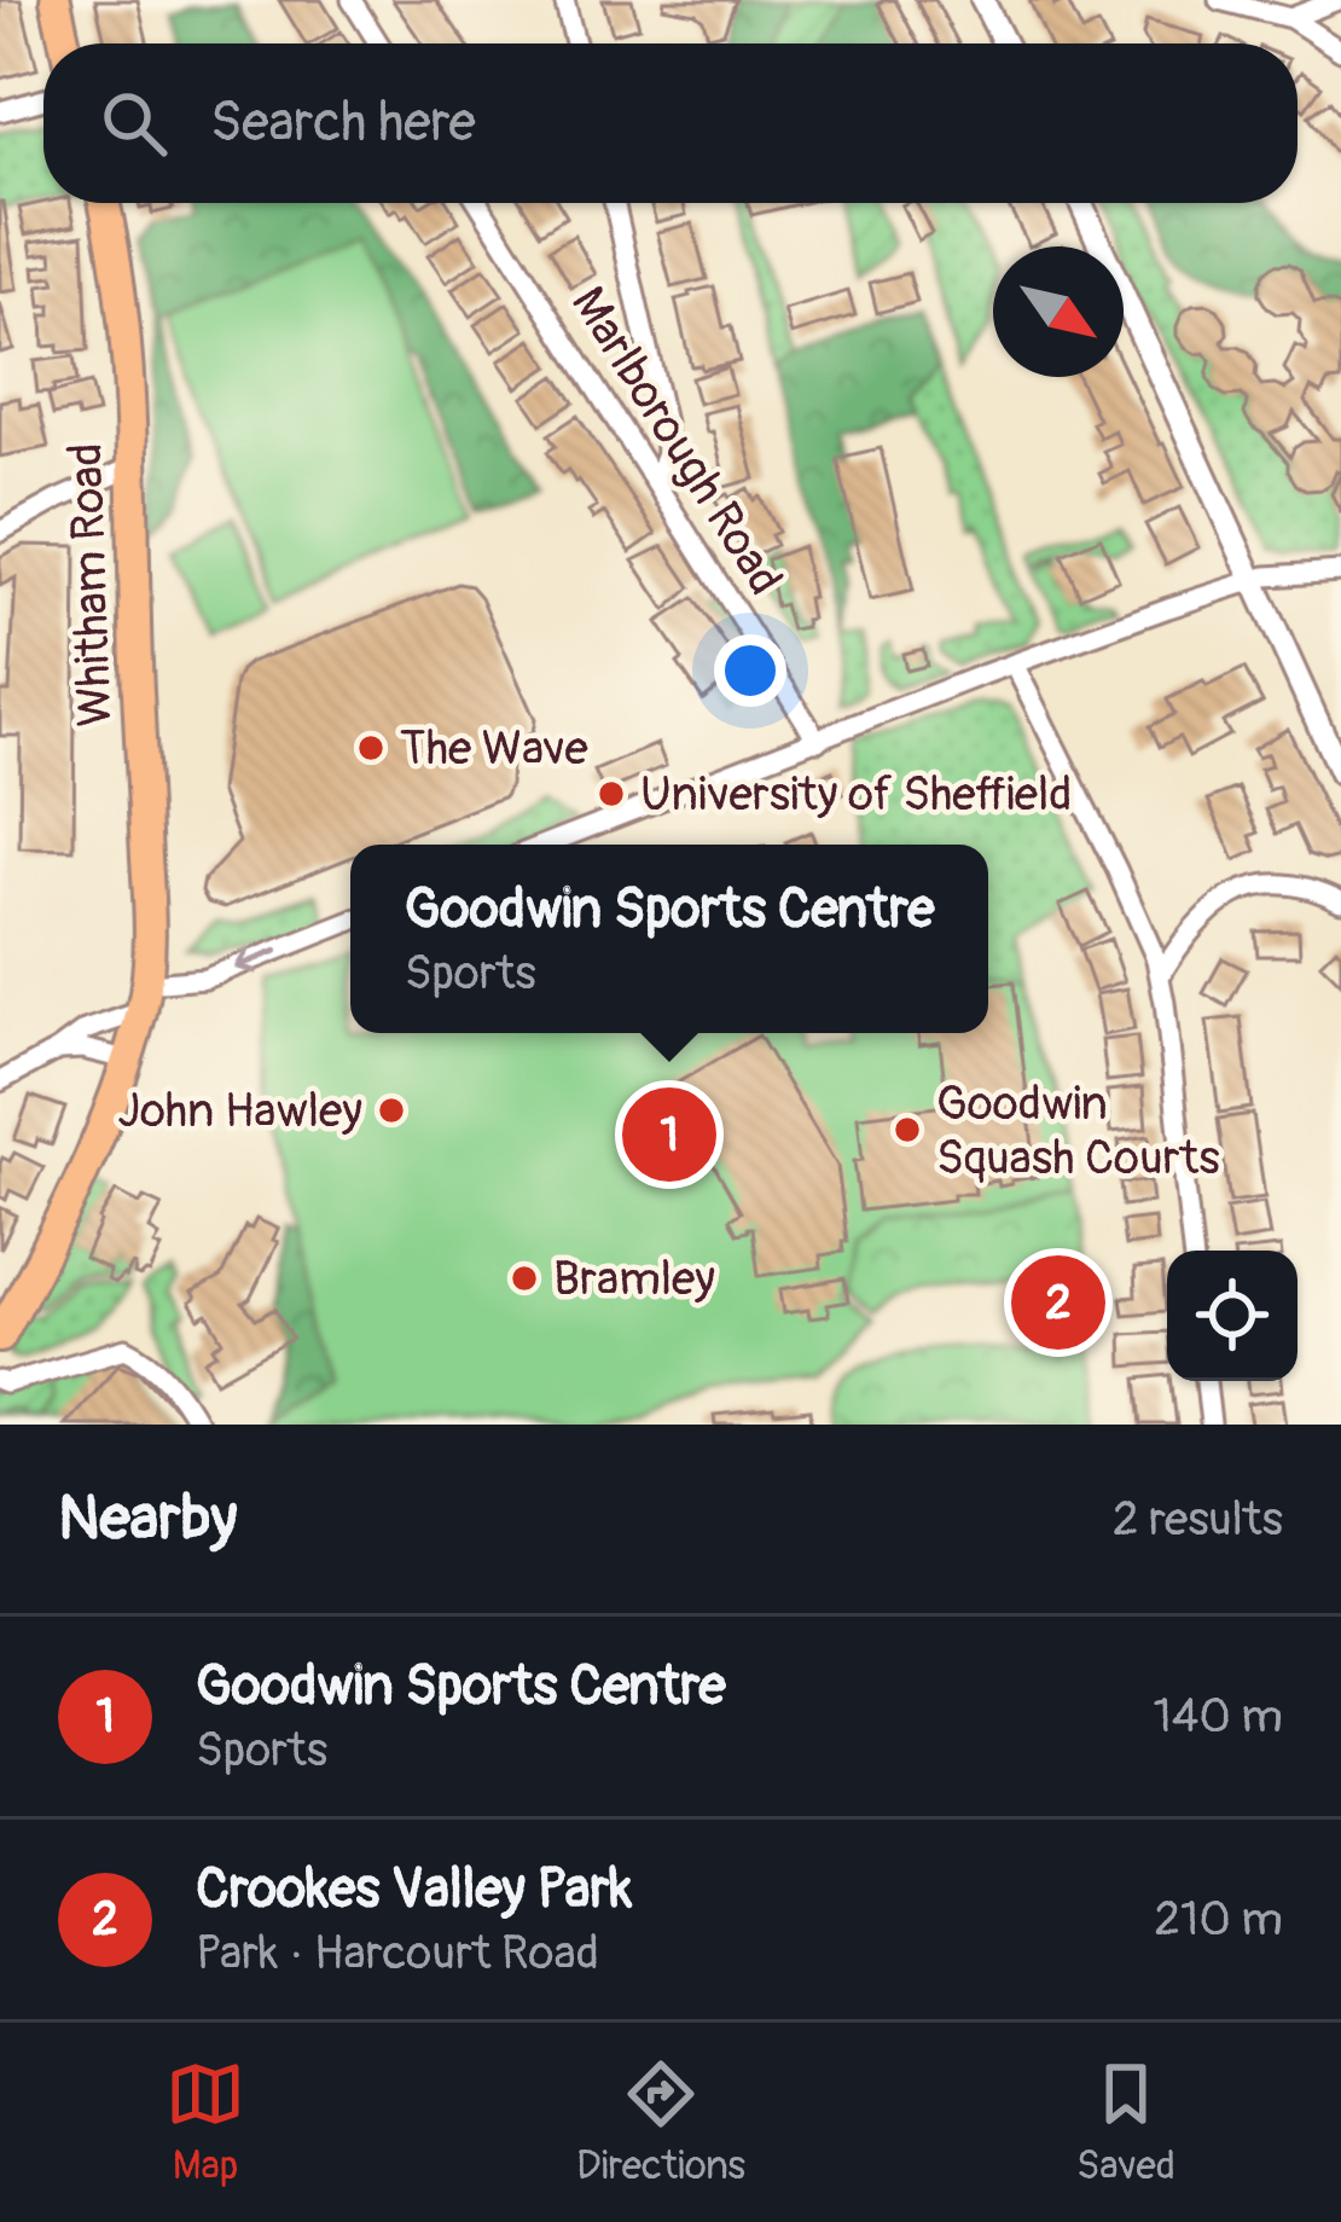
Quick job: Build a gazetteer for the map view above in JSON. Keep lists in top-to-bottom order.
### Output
{
  "streets": {
    "main road": ["Whitham Road"],
    "street": ["Marlborough Road"]
  },
  "places": [
    "The Wave",
    "University of Sheffield",
    "John Hawley",
    "Goodwin Squash Courts",
    "Bramley"
  ],
  "north": "bottom right",
  "page": {
    "search": "Search here",
    "popup": ["Goodwin Sports Centre", "Sports"],
    "pins": ["1", "2"],
    "heading": ["Nearby", "2 results"],
    "list": [
      {
        "mark": "1",
        "name": "Goodwin Sports Centre",
        "note": "Sports",
        "value": "140 m"
      },
      {
        "mark": "2",
        "name": "Crookes Valley Park",
        "note": "Park · Harcourt Road",
        "value": "210 m"
      }
    ],
    "nav": ["Map", "Directions", "Saved"]
  }
}
